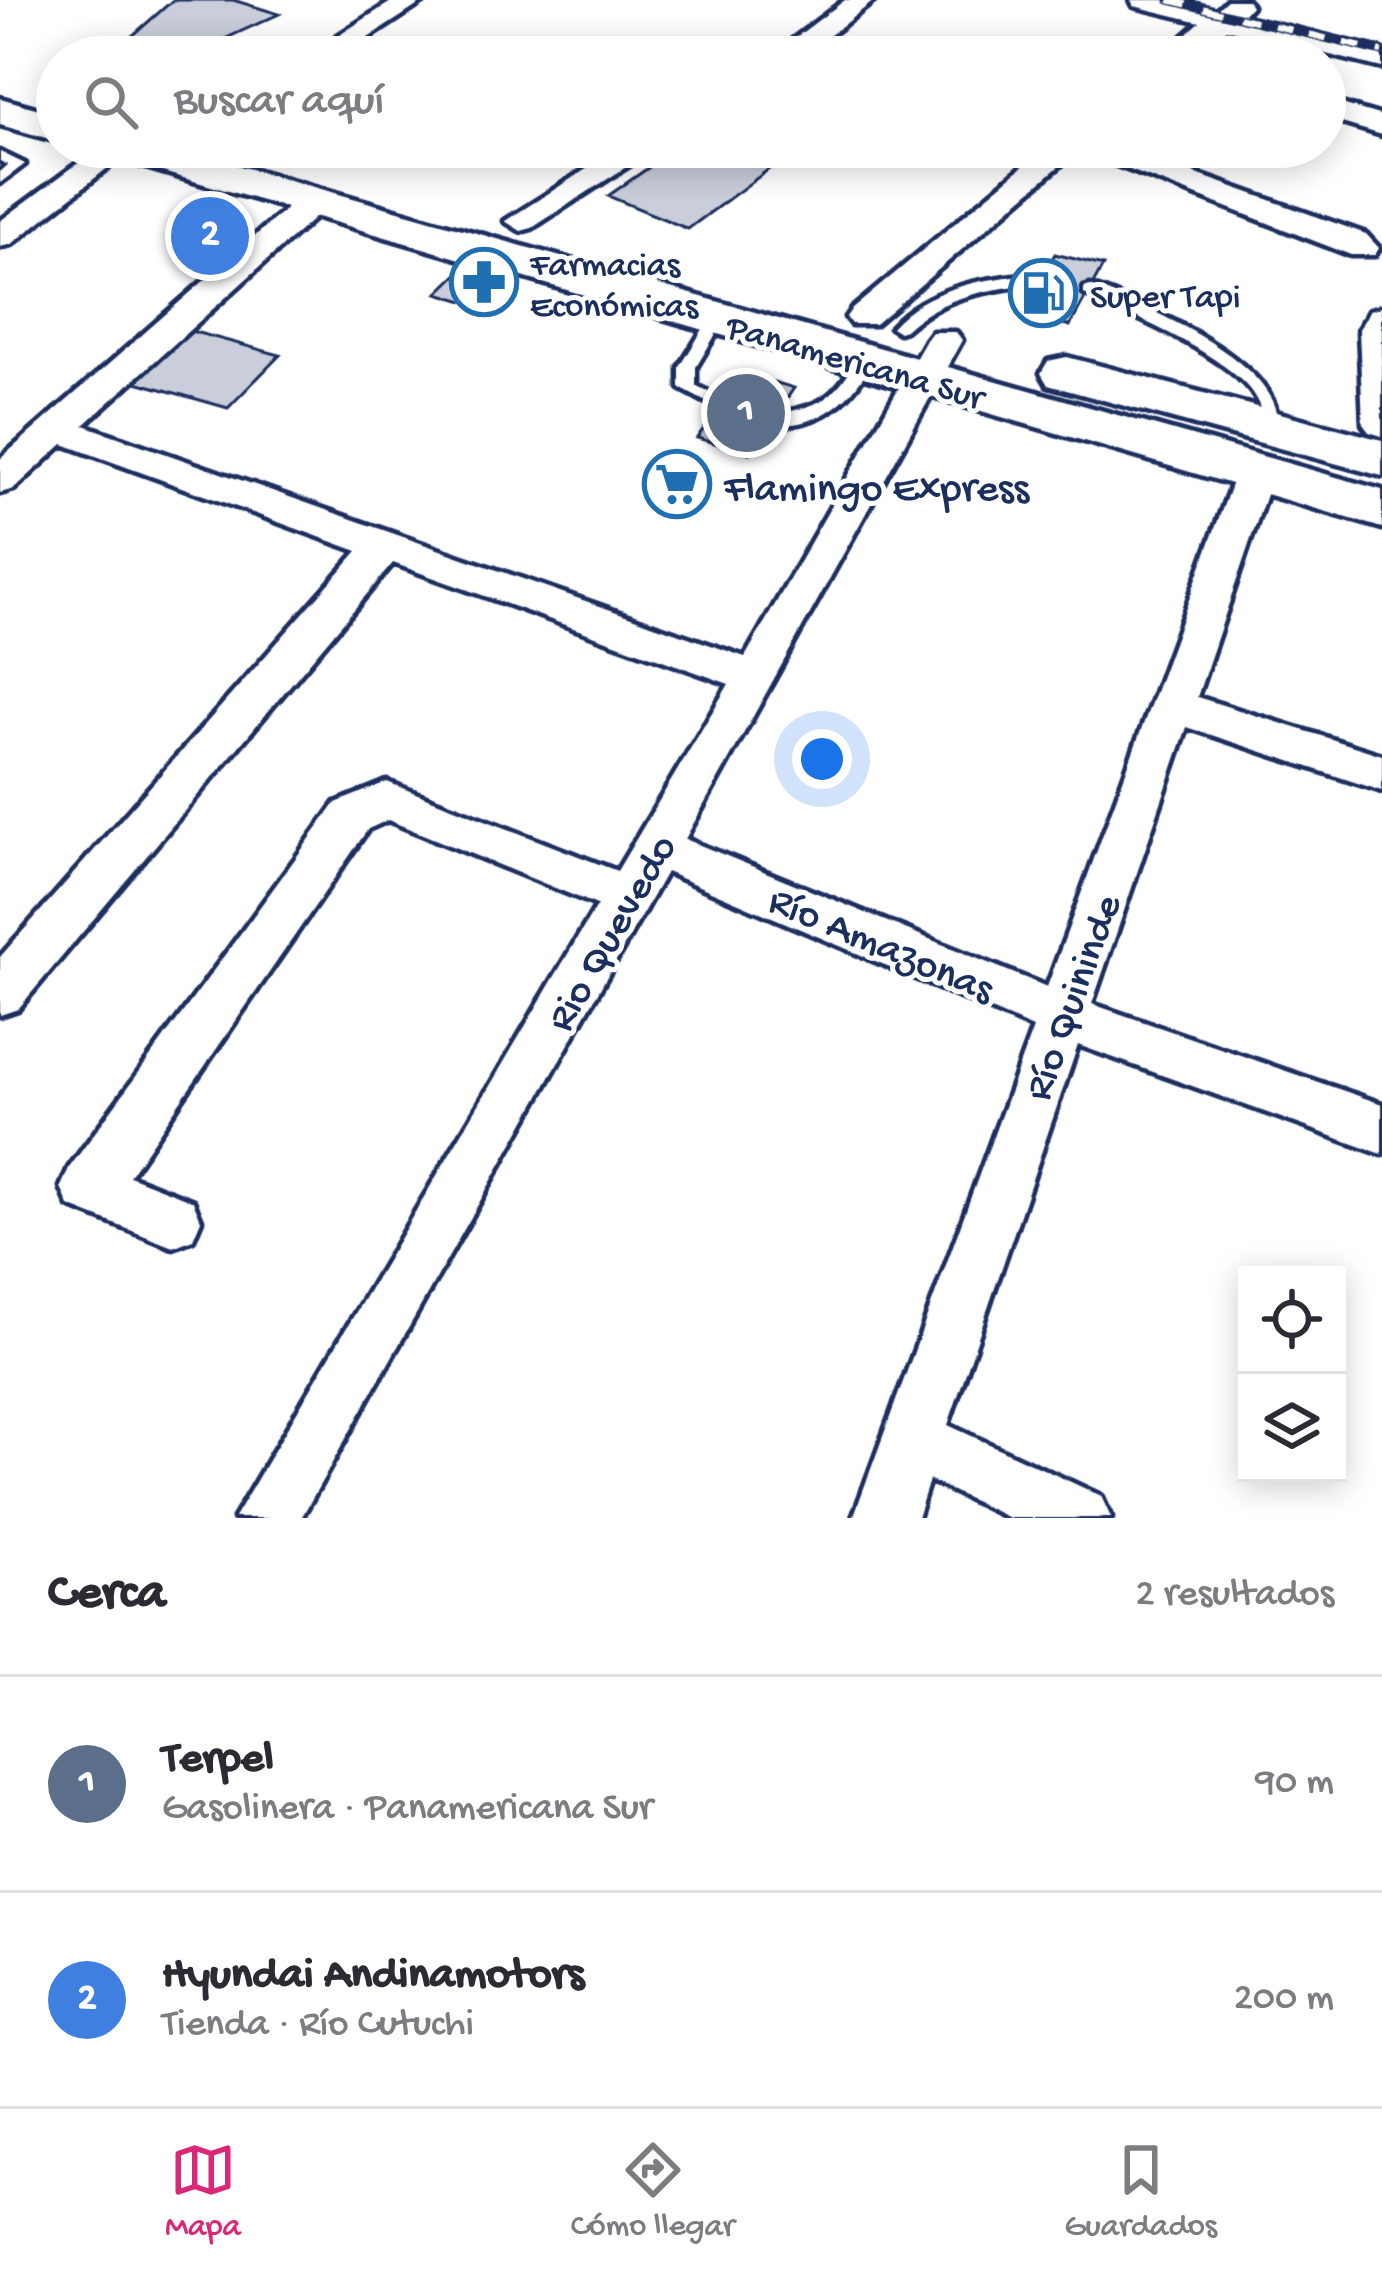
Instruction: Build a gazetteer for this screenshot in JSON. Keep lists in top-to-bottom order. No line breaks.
{"streets":{"highway":["Panamericana Sur"],"street":["Rio Quevedo","Río Amazonas","Río Quininde"]},"crossings":[["Panamericana Sur","Rio Quevedo"],["Panamericana Sur","Río Quininde"],["Rio Quevedo","Río Amazonas"],["Río Amazonas","Río Quininde"]],"places":{"pharmacy":["Farmacias Económicas"],"fuel station":["Super Tapi"],"supermarket":["Flamingo Express"]},"page":{"search":"Buscar aquí","pins":["2","1"],"heading":["Cerca","2 resultados"],"list":[{"mark":"1","name":"Terpel","note":"Gasolinera · Panamericana Sur","value":"90 m"},{"mark":"2","name":"Hyundai Andinamotors","note":"Tienda · Río Cutuchi","value":"200 m"}],"nav":["Mapa","Cómo llegar","Guardados"]}}
